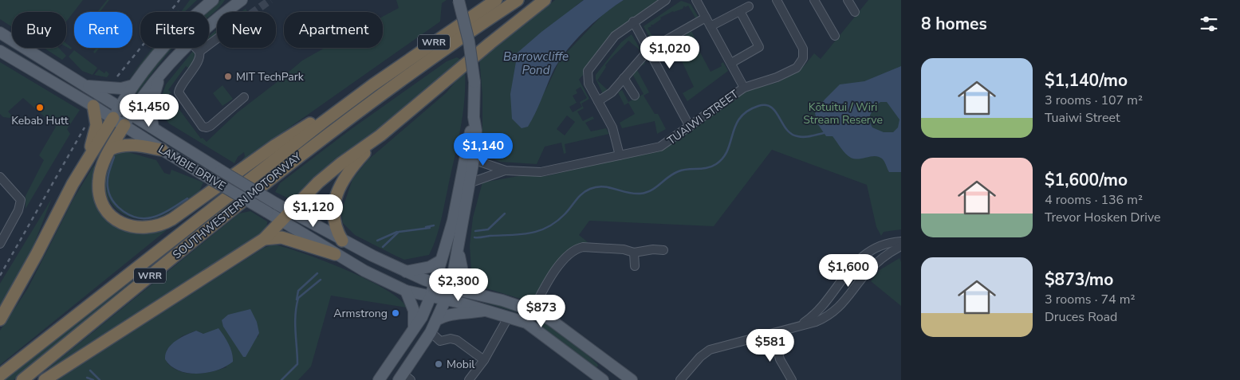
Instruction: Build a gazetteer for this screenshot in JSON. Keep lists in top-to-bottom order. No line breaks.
{"streets":{"highway":["WRR","SOUTHWESTERN MOTORWAY"],"main road":["LAMBIE DRIVE"],"street":["TUAIWI STREET"]},"water":["Barrowcliffe Pond"],"parks":["Kōtuitui / Wiri Stream Reserve"],"places":["MIT TechPark","Kebab Hutt","Armstrong","Mobil"],"page":{"heading":"8 homes","chip":["Buy","Rent","Filters","New","Apartment"],"price":["$1,020","$1,450","$1,140","$1,120","$1,600","$2,300","$873","$581"],"list":[{"name":"$1,140/mo","note":"3 rooms · 107 m² · Tuaiwi Street"},{"name":"$1,600/mo","note":"4 rooms · 136 m² · Trevor Hosken Drive"},{"name":"$873/mo","note":"3 rooms · 74 m² · Druces Road"}]}}
